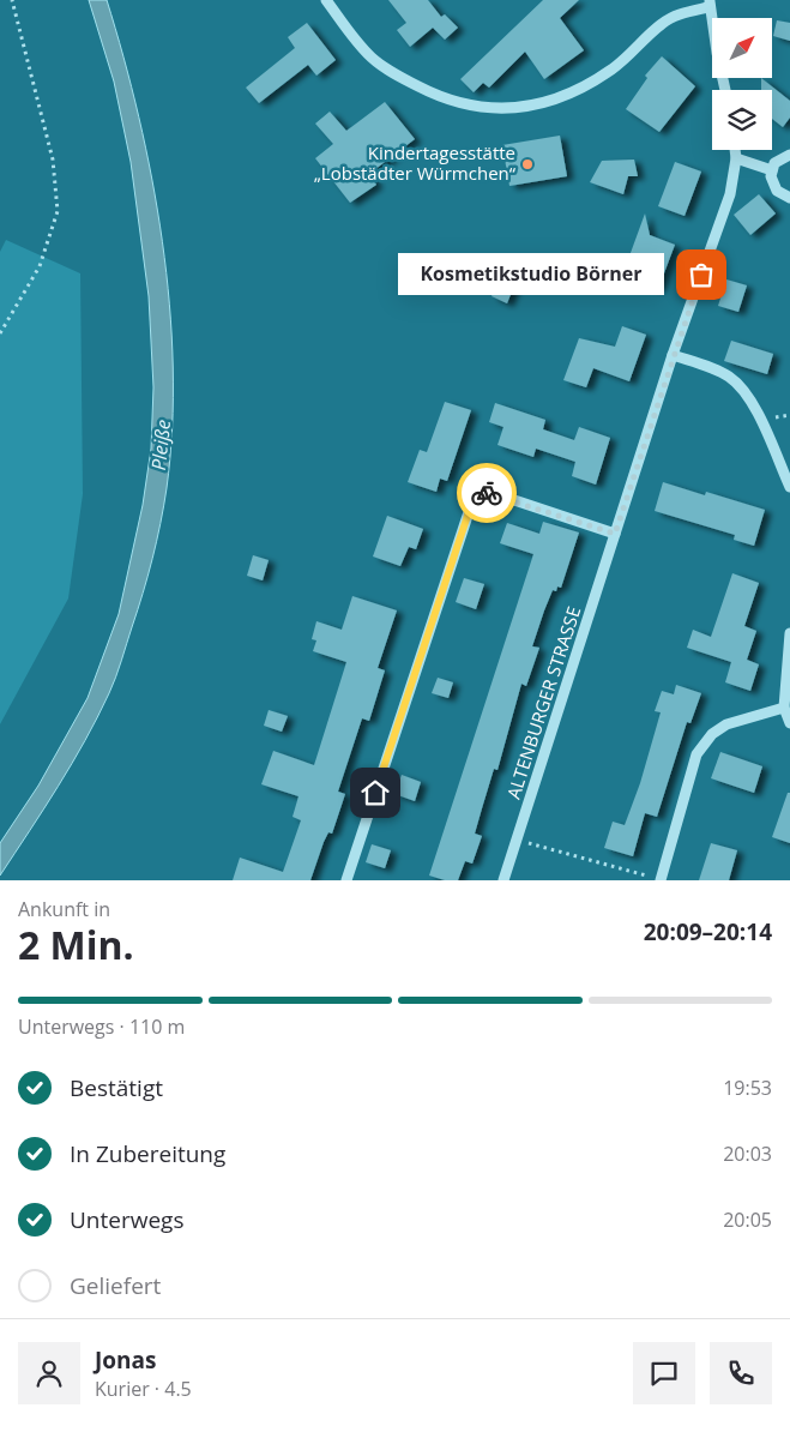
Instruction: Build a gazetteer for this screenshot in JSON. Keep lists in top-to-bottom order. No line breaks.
{"streets":{"street":["ALTENBURGER STRASSE"]},"water":["Pleiße"],"places":["Kindertagesstätte „Lobstädter Würmchen“","Kosmetikstudio Börner"],"north":"top right","page":{"bubble":"Kosmetikstudio Börner","heading":["2 Min.","Ankunft in","20:09–20:14"],"panel":["Jonas","Kurier · 4.5"],"bar":"Unterwegs · 110 m","list":[["Bestätigt","19:53"],["In Zubereitung","20:03"],["Unterwegs","20:05"],"Geliefert"]}}
